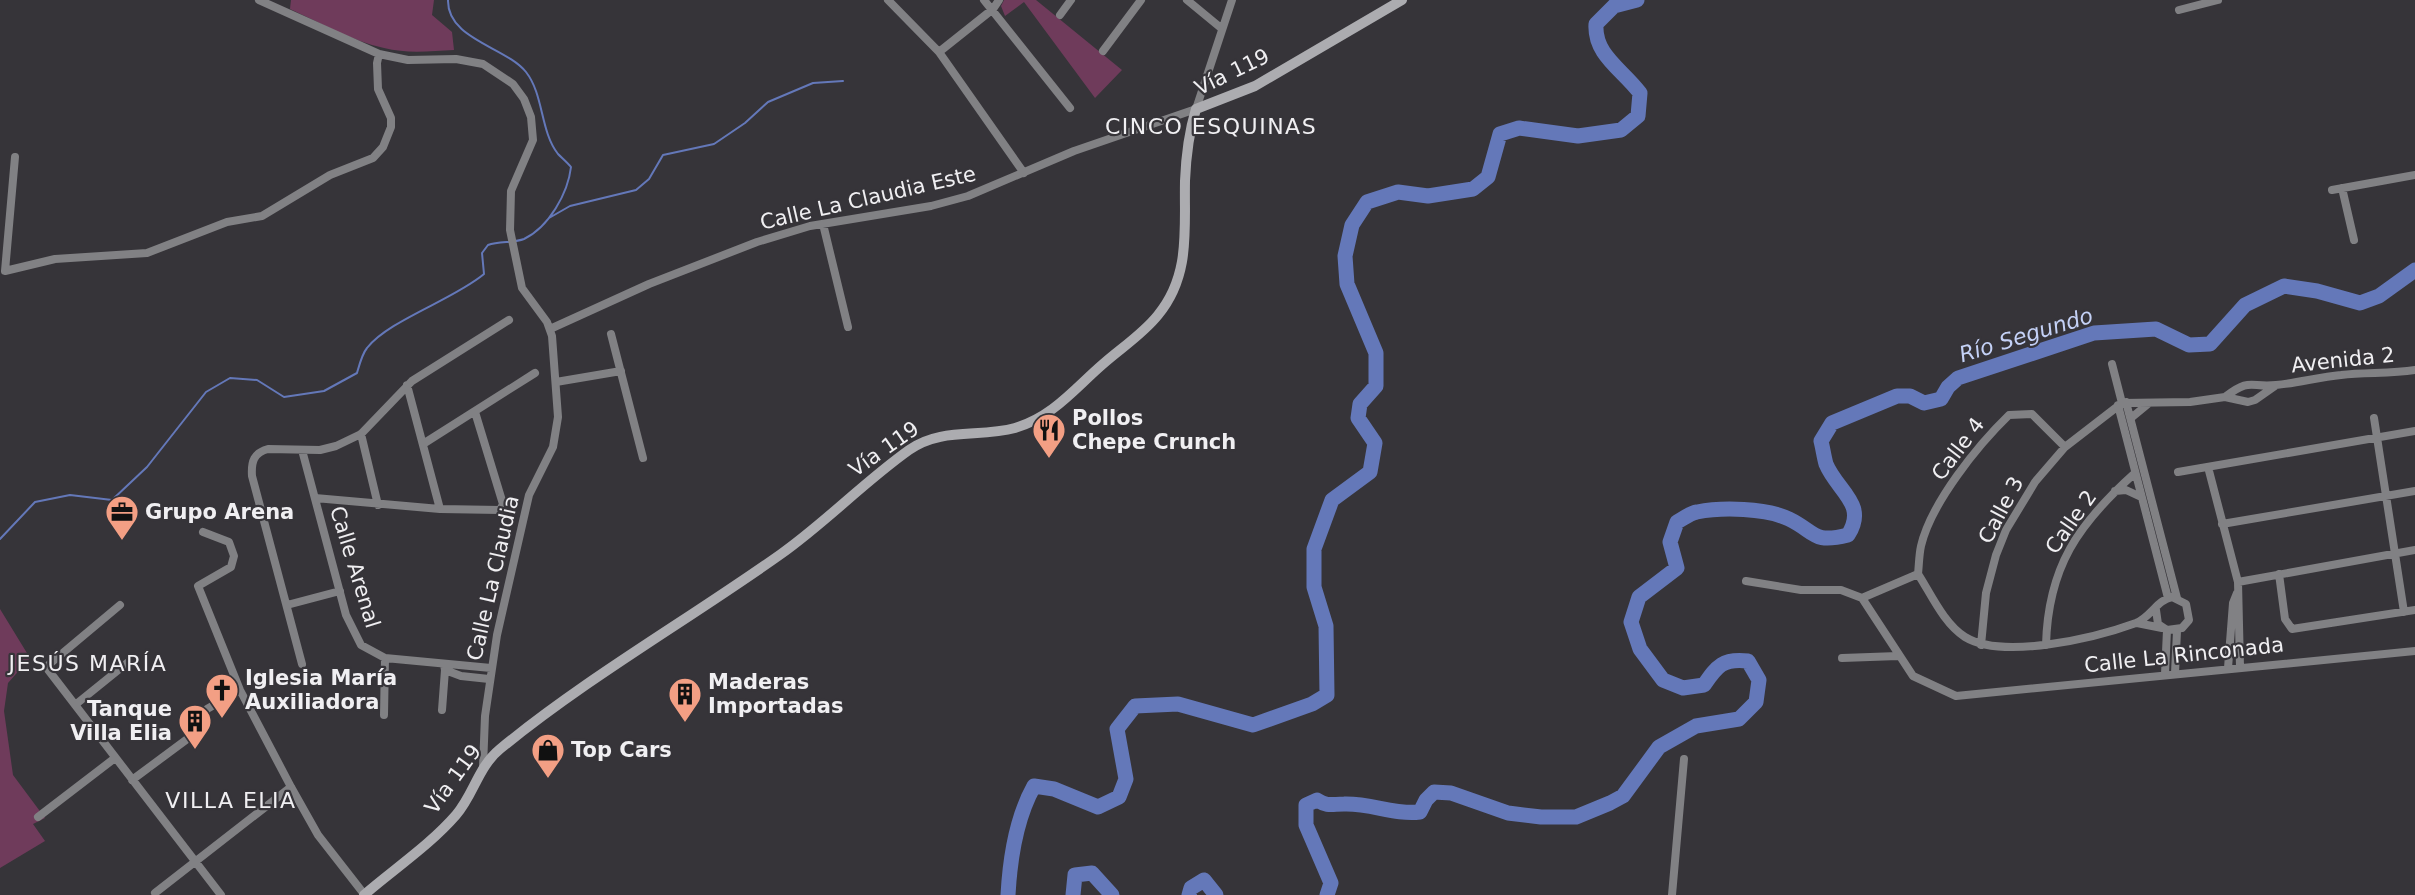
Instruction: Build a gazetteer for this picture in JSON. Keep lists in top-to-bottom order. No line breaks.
{"streets":{"main road":["Vía 119"],"street":["Calle La Claudia Este","Avenida 2","Calle 4","Calle 3","Calle 2","Calle Arenal","Calle La Claudia","Calle La Rinconada"]},"crossings":[["Vía 119","Calle La Claudia Este"],["Vía 119","Calle La Claudia"],["Calle La Claudia Este","Calle La Claudia"],["Avenida 2","Calle 3"],["Calle 4","Calle 3"],["Calle Arenal","Calle La Claudia"]],"districts":["CINCO ESQUINAS","JESÚS MARÍA","VILLA ELIA"],"water":["Río Segundo"],"places":{"restaurant":["Pollos Chepe Crunch"],"office":["Grupo Arena"],"church":["Iglesia María Auxiliadora"],"building":["Maderas Importadas","Tanque Villa Elia"],"shop":["Top Cars"]}}
